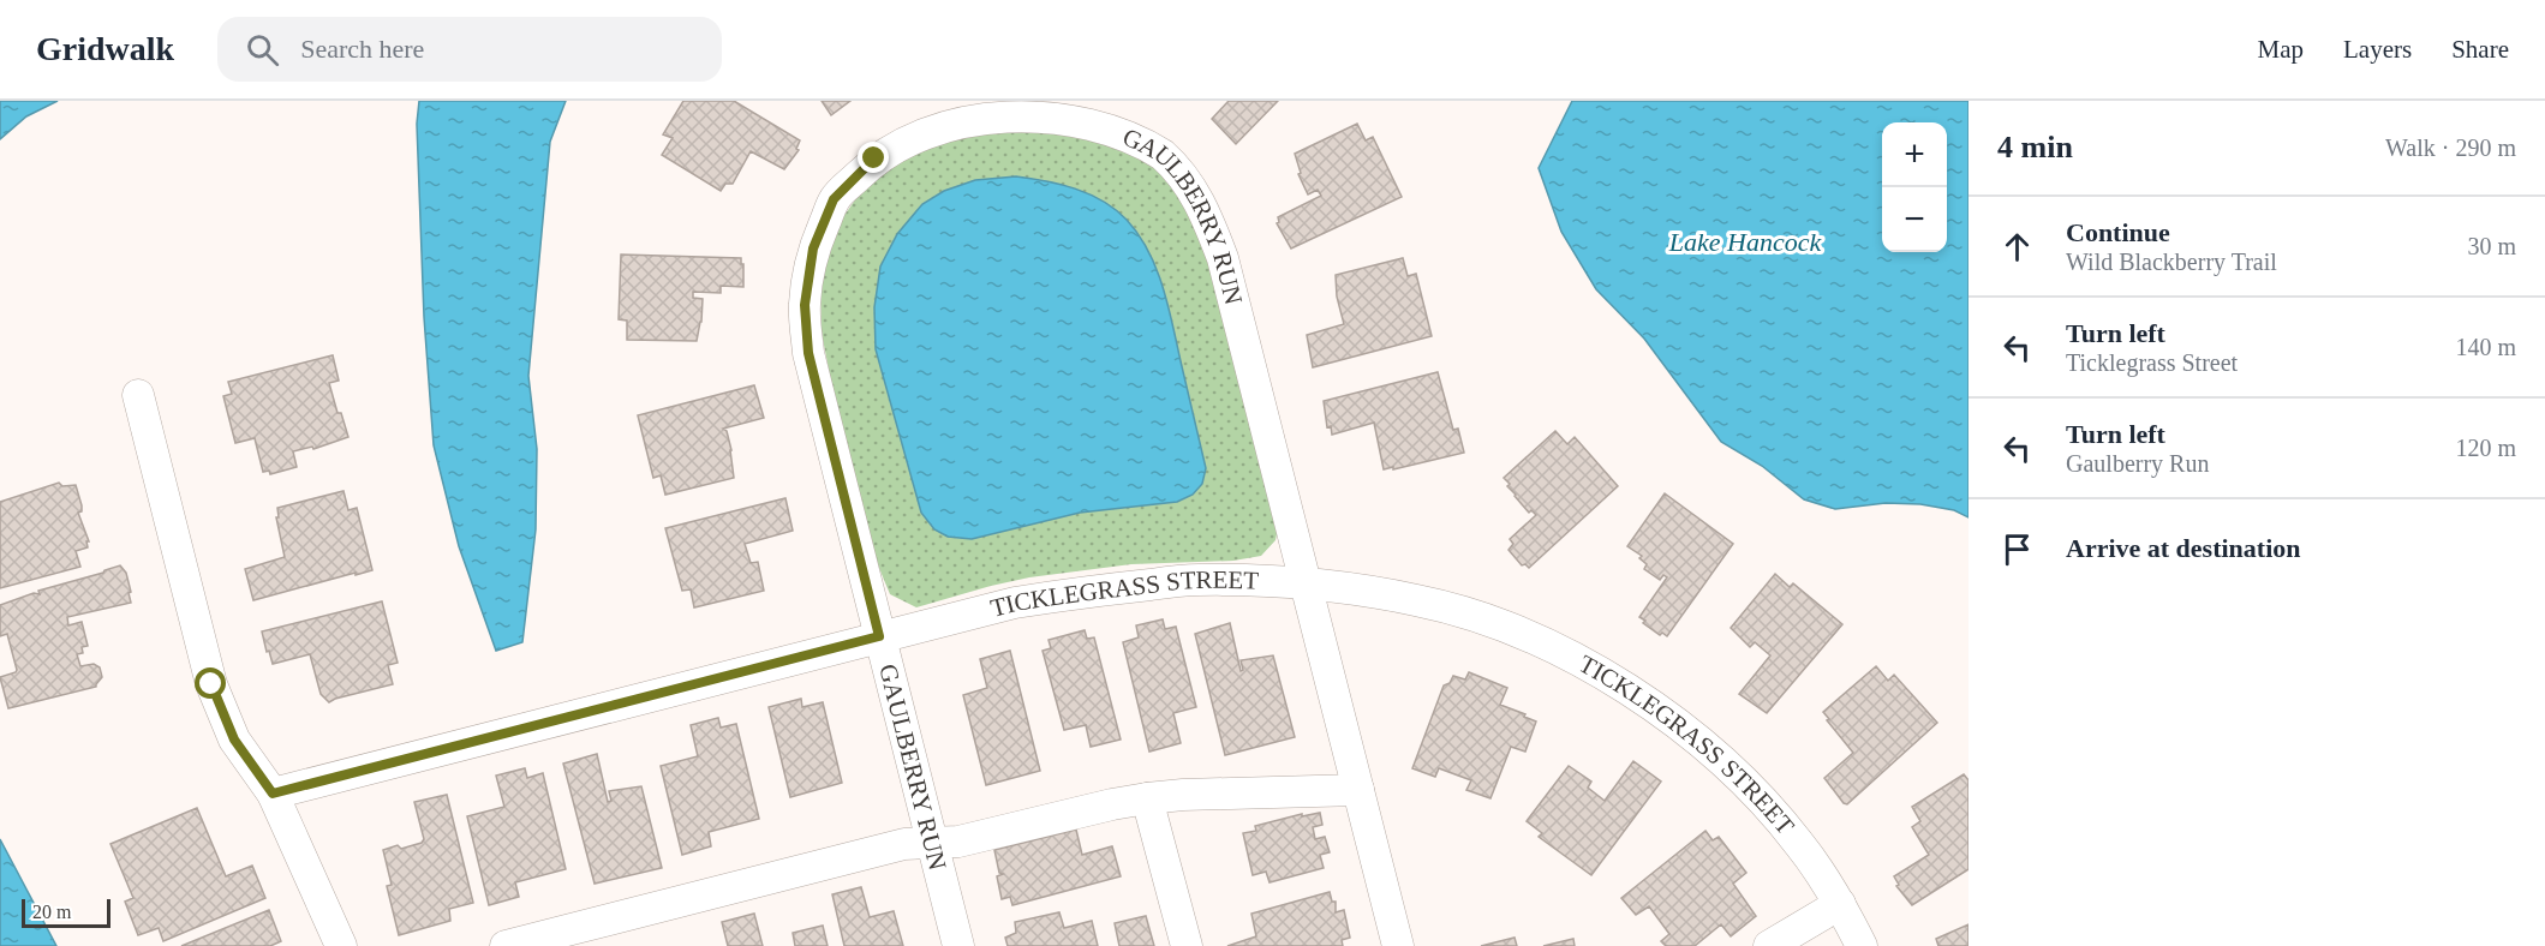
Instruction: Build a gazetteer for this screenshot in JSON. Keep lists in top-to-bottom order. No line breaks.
{"streets":{"street":["GAULBERRY RUN","TICKLEGRASS STREET"]},"crossings":[["GAULBERRY RUN","TICKLEGRASS STREET"]],"water":["Lake Hancock"],"scale_bar":"20 m","page":{"header":"Gridwalk","search":"Search here","nav":["Map","Layers","Share"],"heading":["4 min","Walk · 290 m"],"map_buttons":["+","−"],"list":[["Continue","Wild Blackberry Trail","30 m"],["Turn left","Ticklegrass Street","140 m"],["Turn left","Gaulberry Run","120 m"],"Arrive at destination"],"scale":"20 m"}}
